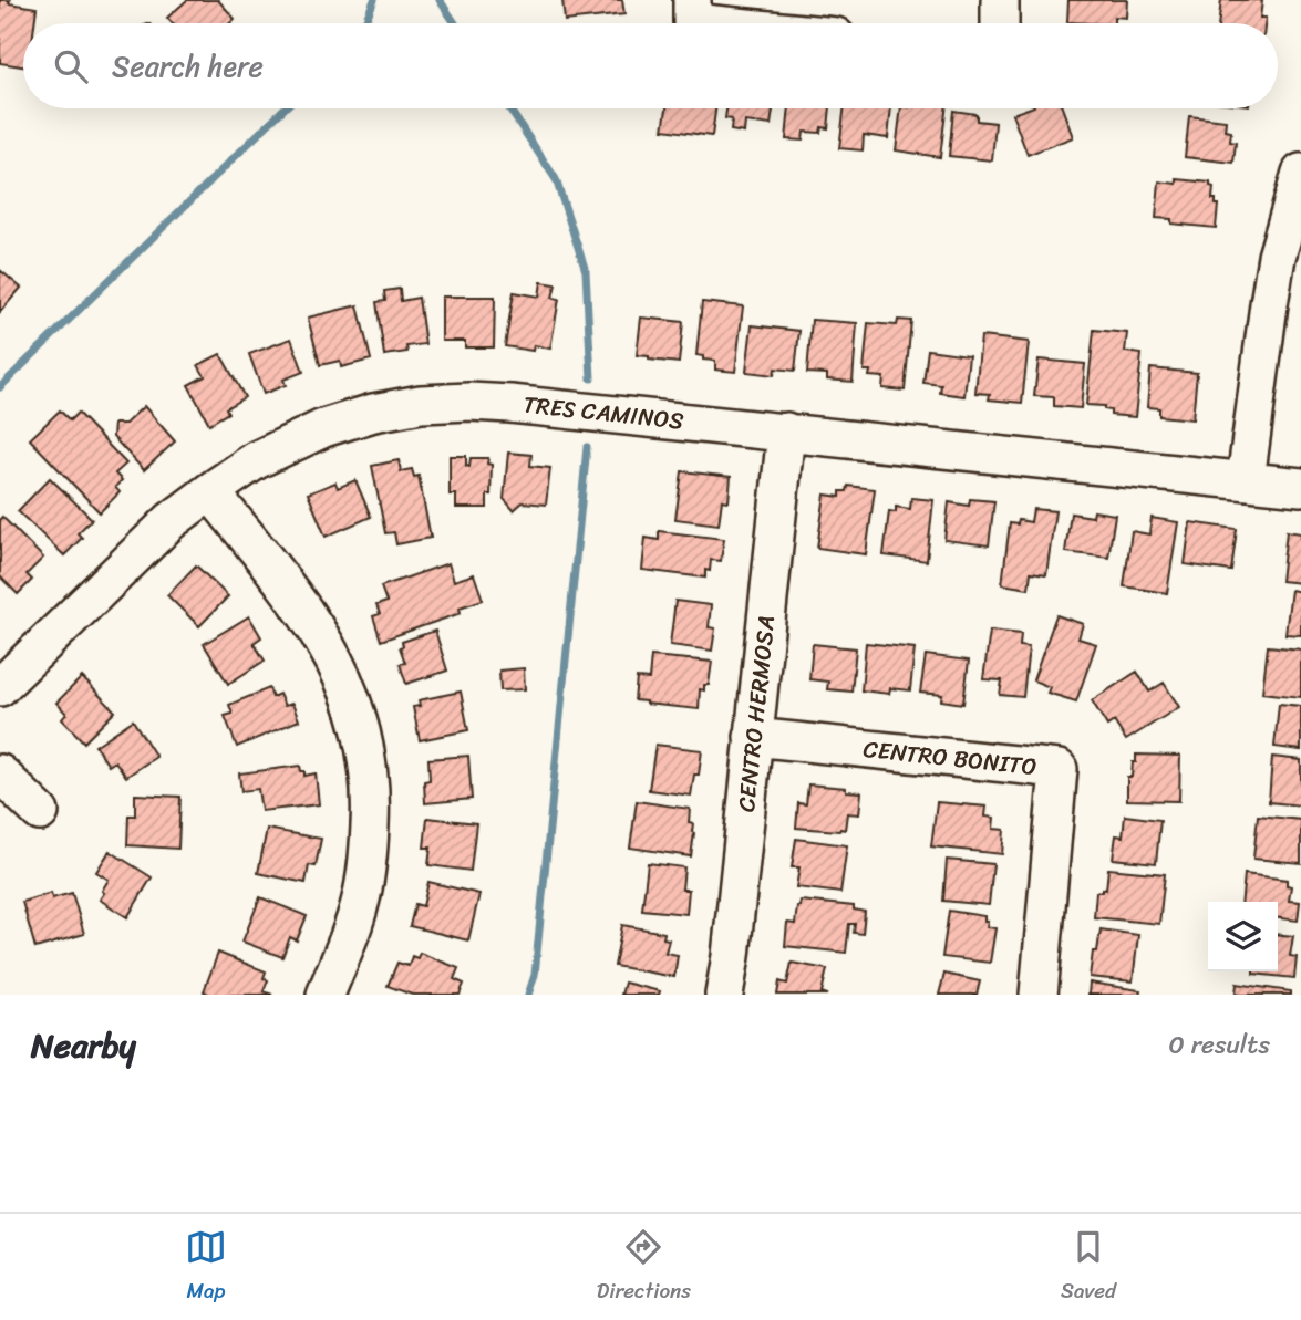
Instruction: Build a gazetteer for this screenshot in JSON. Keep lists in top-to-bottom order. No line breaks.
{"streets":{"street":["TRES CAMINOS","CENTRO HERMOSA","CENTRO BONITO"]},"crossings":[["TRES CAMINOS","CENTRO HERMOSA"],["CENTRO HERMOSA","CENTRO BONITO"]],"page":{"search":"Search here","heading":["Nearby","0 results"],"nav":["Map","Directions","Saved"]}}
